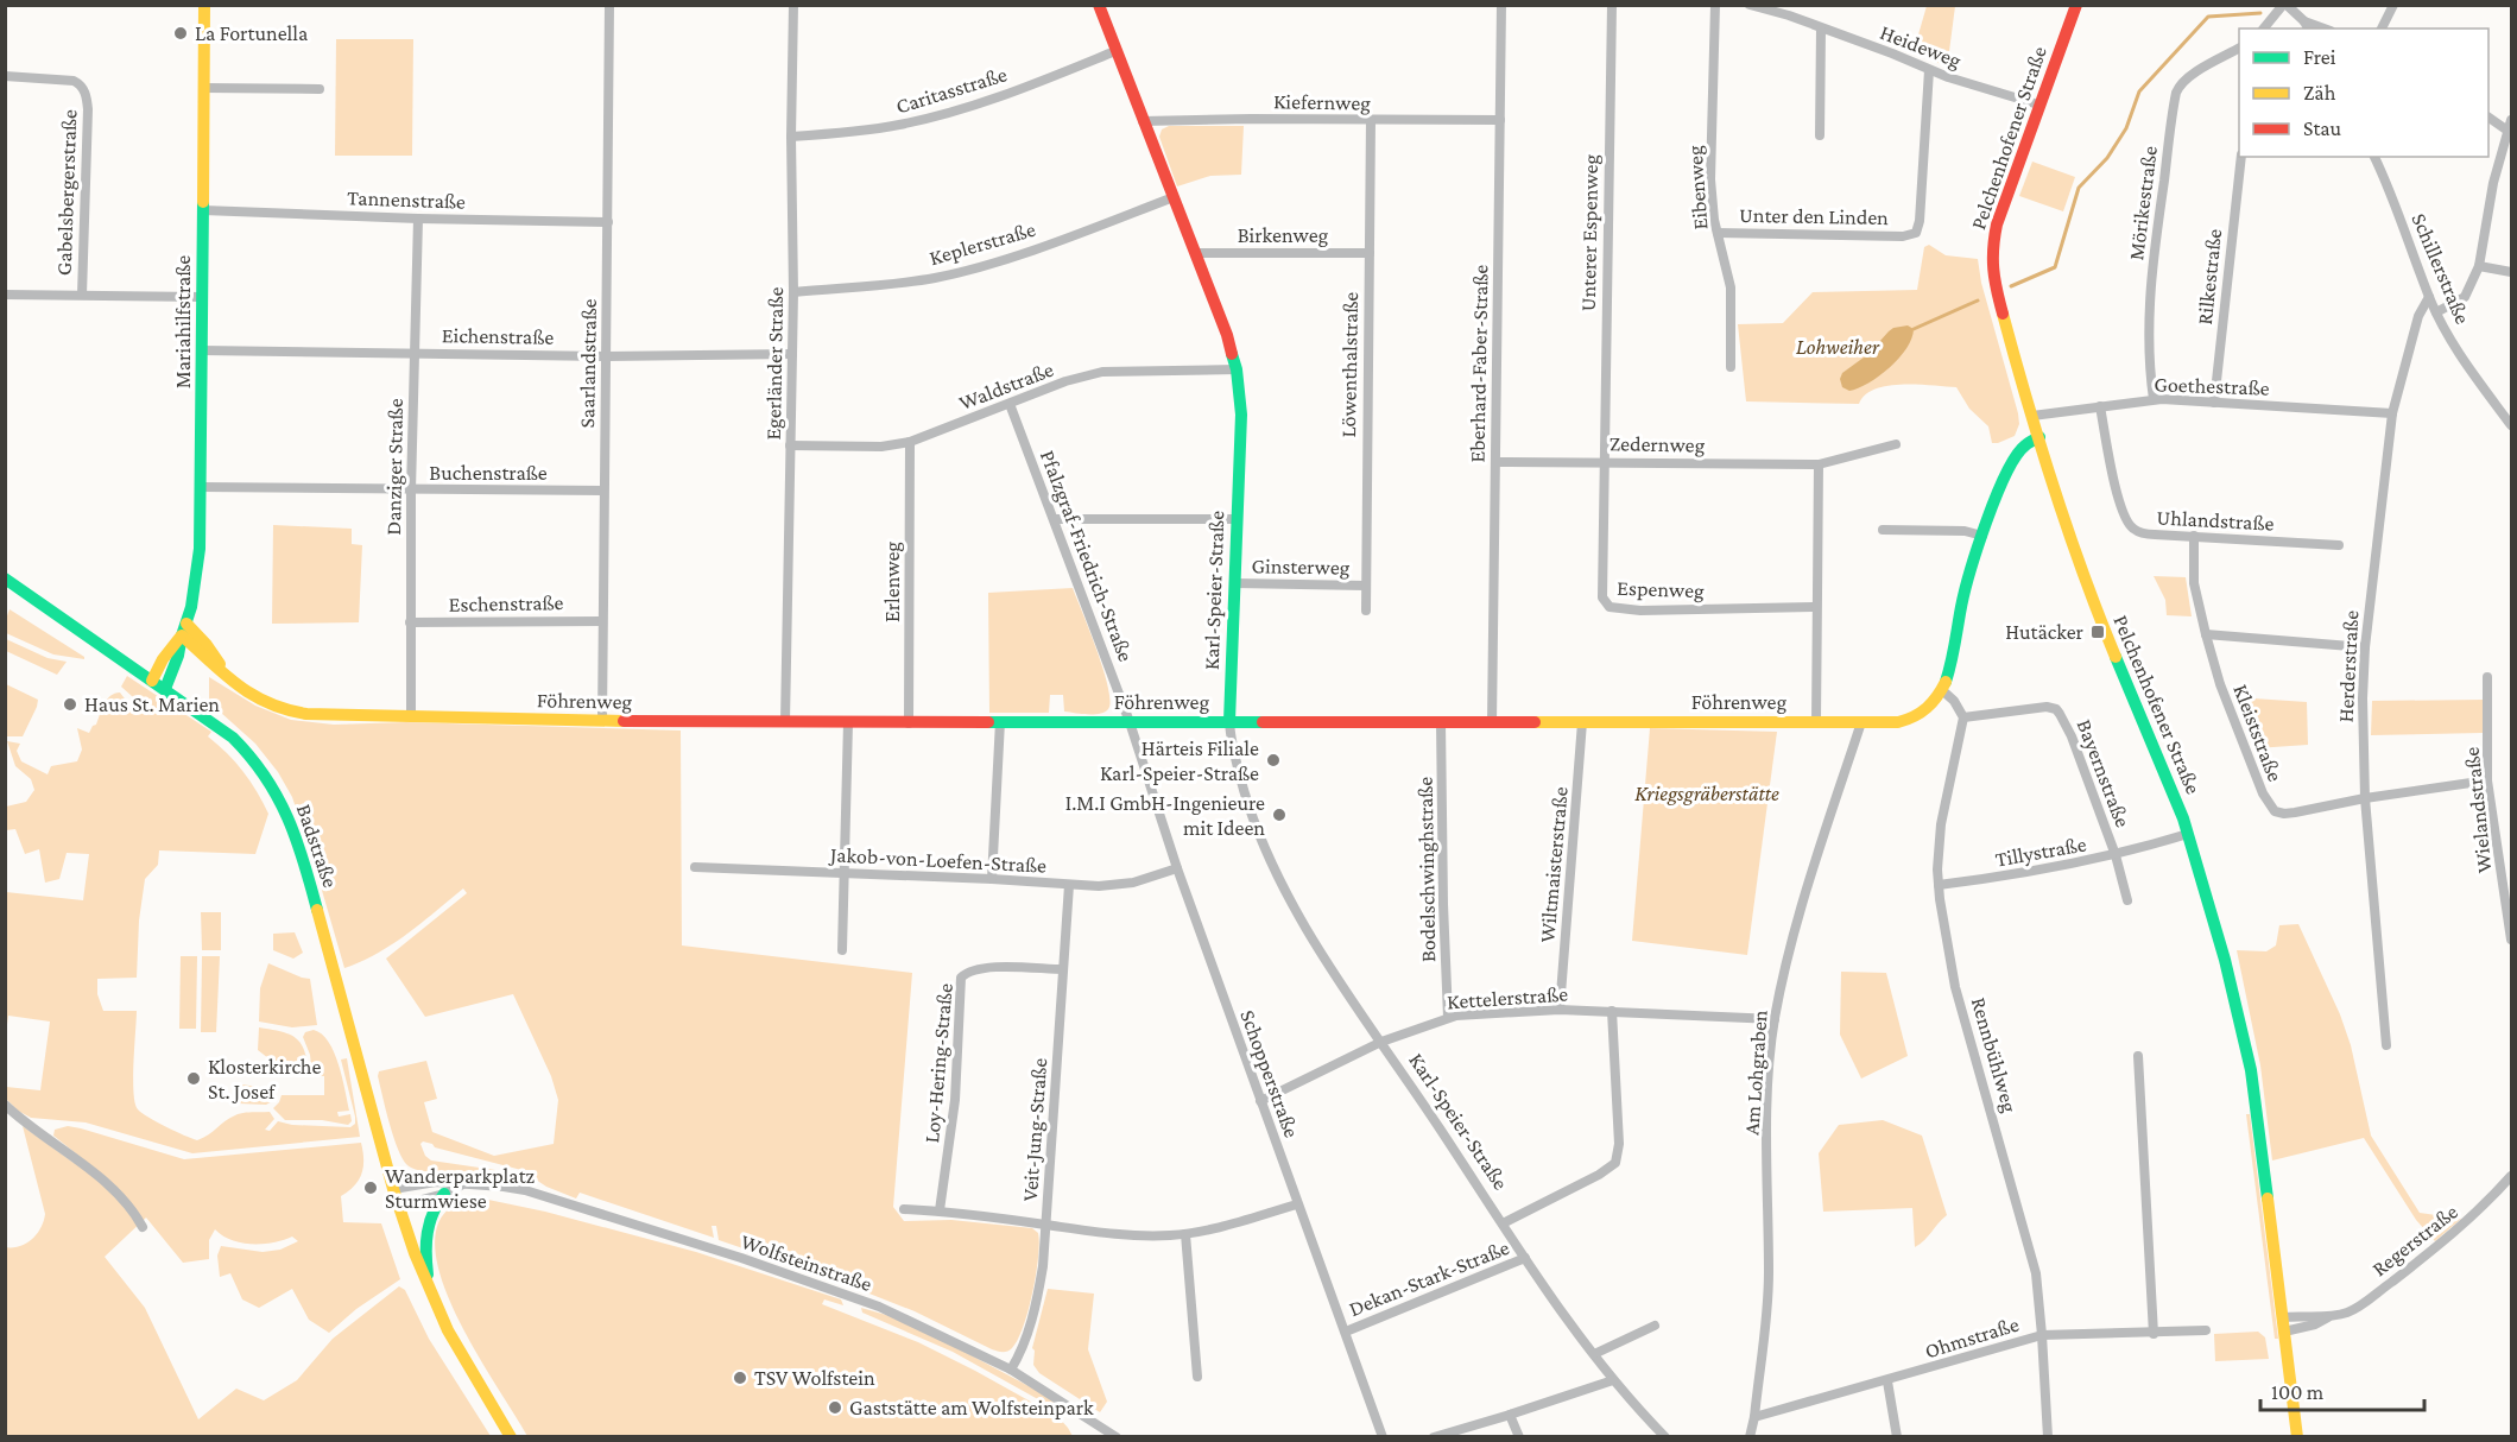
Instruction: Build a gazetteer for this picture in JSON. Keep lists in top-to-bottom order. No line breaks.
{"streets":{"street":["Heideweg","Caritasstraße","Kiefernweg","Pelchenhofener Straße","Eibenweg","Gabelsbergerstraße","Tannenstraße","Mörikestraße","Unter den Linden","Unterer Espenweg","Birkenweg","Keplerstraße","Schillerstraße","Rilkestraße","Mariahilfstraße","Eichenstraße","Saarlandstraße","Egerländer Straße","Eberhard-Faber-Straße","Löwenthalstraße","Waldstraße","Goethestraße","Zedernweg","Danziger Straße","Buchenstraße","Uhlandstraße","Pfalzgraf-Friedrich-Straße","Ginsterweg","Erlenweg","Espenweg","Karl-Speier-Straße","Eschenstraße","Herderstraße","Föhrenweg","Kleiststraße","Bayernstraße","Wielandstraße","Badstraße","Tillystraße","Jakob-von-Loefen-Straße","Wiltmaisterstraße","Bodelschwinghstraße","Kettelerstraße","Rennbühlweg","Loy-Hering-Straße","Am Lohgraben","Schopperstraße","Veit-Jung-Straße","Regerstraße","Wolfsteinstraße","Dekan-Stark-Straße","Ohmstraße"]},"crossings":[["Heideweg","Pelchenhofener Straße"],["Heideweg","Unter den Linden"],["Caritasstraße","Egerländer Straße"],["Caritasstraße","Karl-Speier-Straße"],["Kiefernweg","Eberhard-Faber-Straße"],["Kiefernweg","Löwenthalstraße"],["Kiefernweg","Karl-Speier-Straße"],["Pelchenhofener Straße","Goethestraße"],["Pelchenhofener Straße","Tillystraße"],["Pelchenhofener Straße","Regerstraße"],["Eibenweg","Unter den Linden"],["Tannenstraße","Mariahilfstraße"],["Tannenstraße","Saarlandstraße"],["Tannenstraße","Danziger Straße"],["Mörikestraße","Goethestraße"],["Unterer Espenweg","Zedernweg"],["Unterer Espenweg","Espenweg"],["Birkenweg","Löwenthalstraße"],["Birkenweg","Karl-Speier-Straße"],["Keplerstraße","Egerländer Straße"],["Keplerstraße","Karl-Speier-Straße"],["Schillerstraße","Herderstraße"],["Rilkestraße","Goethestraße"],["Mariahilfstraße","Eichenstraße"],["Mariahilfstraße","Buchenstraße"],["Mariahilfstraße","Föhrenweg"],["Mariahilfstraße","Badstraße"],["Eichenstraße","Saarlandstraße"],["Eichenstraße","Egerländer Straße"],["Eichenstraße","Danziger Straße"],["Saarlandstraße","Buchenstraße"],["Saarlandstraße","Eschenstraße"],["Saarlandstraße","Föhrenweg"],["Egerländer Straße","Waldstraße"],["Egerländer Straße","Föhrenweg"],["Eberhard-Faber-Straße","Zedernweg"],["Eberhard-Faber-Straße","Föhrenweg"],["Löwenthalstraße","Ginsterweg"],["Waldstraße","Pfalzgraf-Friedrich-Straße"],["Waldstraße","Erlenweg"],["Waldstraße","Karl-Speier-Straße"],["Goethestraße","Uhlandstraße"],["Goethestraße","Herderstraße"],["Zedernweg","Espenweg"],["Danziger Straße","Buchenstraße"],["Danziger Straße","Eschenstraße"],["Danziger Straße","Föhrenweg"],["Uhlandstraße","Kleiststraße"],["Pfalzgraf-Friedrich-Straße","Föhrenweg"],["Pfalzgraf-Friedrich-Straße","Schopperstraße"],["Ginsterweg","Karl-Speier-Straße"],["Erlenweg","Föhrenweg"],["Karl-Speier-Straße","Föhrenweg"],["Karl-Speier-Straße","Kettelerstraße"],["Karl-Speier-Straße","Dekan-Stark-Straße"],["Herderstraße","Kleiststraße"],["Föhrenweg","Wiltmaisterstraße"],["Föhrenweg","Bodelschwinghstraße"],["Föhrenweg","Am Lohgraben"],["Föhrenweg","Schopperstraße"],["Kleiststraße","Wielandstraße"],["Bayernstraße","Tillystraße"],["Bayernstraße","Rennbühlweg"],["Badstraße","Wolfsteinstraße"],["Tillystraße","Rennbühlweg"],["Jakob-von-Loefen-Straße","Schopperstraße"],["Jakob-von-Loefen-Straße","Veit-Jung-Straße"],["Wiltmaisterstraße","Kettelerstraße"],["Bodelschwinghstraße","Kettelerstraße"],["Kettelerstraße","Am Lohgraben"],["Kettelerstraße","Schopperstraße"],["Rennbühlweg","Ohmstraße"],["Loy-Hering-Straße","Veit-Jung-Straße"],["Am Lohgraben","Ohmstraße"],["Schopperstraße","Dekan-Stark-Straße"],["Veit-Jung-Straße","Wolfsteinstraße"]],"parks":["Lohweiher","Kriegsgräberstätte"],"places":{"other":["La Fortunella","Haus St. Marien","Härteis Filiale Karl-Speier-Straße","I.M.I GmbH-Ingenieure mit Ideen","Klosterkirche St. Josef","Wanderparkplatz Sturmwiese","TSV Wolfstein","Gaststätte am Wolfsteinpark"],"transit":["Hutäcker"]},"legend":["Frei","Zäh","Stau"],"scale_bar":"100 m"}
